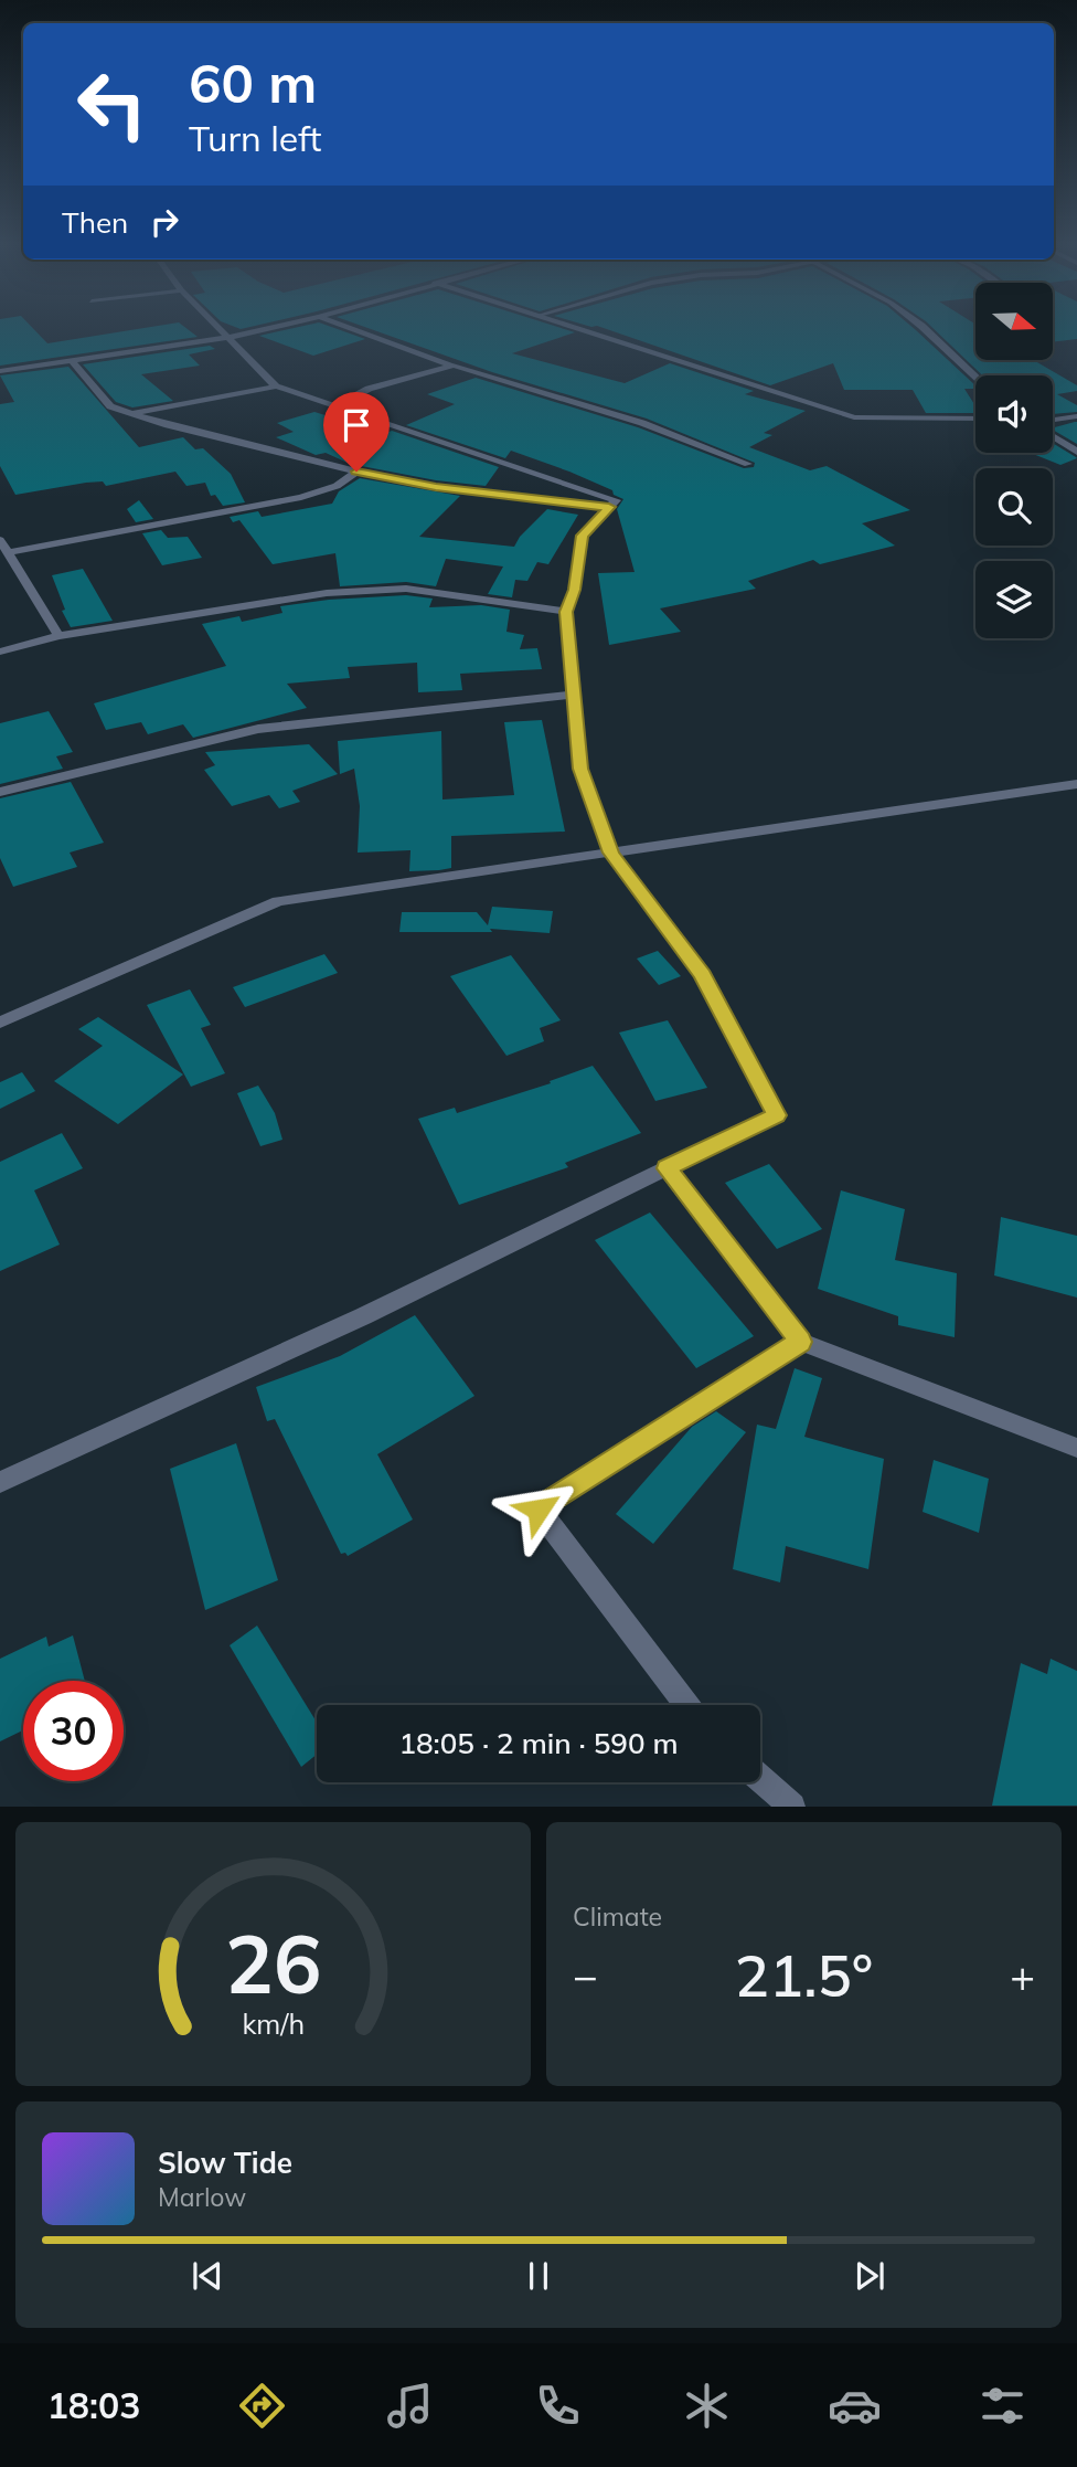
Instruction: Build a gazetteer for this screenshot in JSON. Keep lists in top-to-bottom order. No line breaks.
{"north":"right","page":{"turn":["60 m","Turn left"],"then":"Then","limit":"30","trip":"18:05 · 2 min · 590 m","tile":"Climate","heat":["−","21.5°","+"],"song":["Slow Tide","Marlow"],"tabs":"18:03","gauge":["26","km/h"]}}
